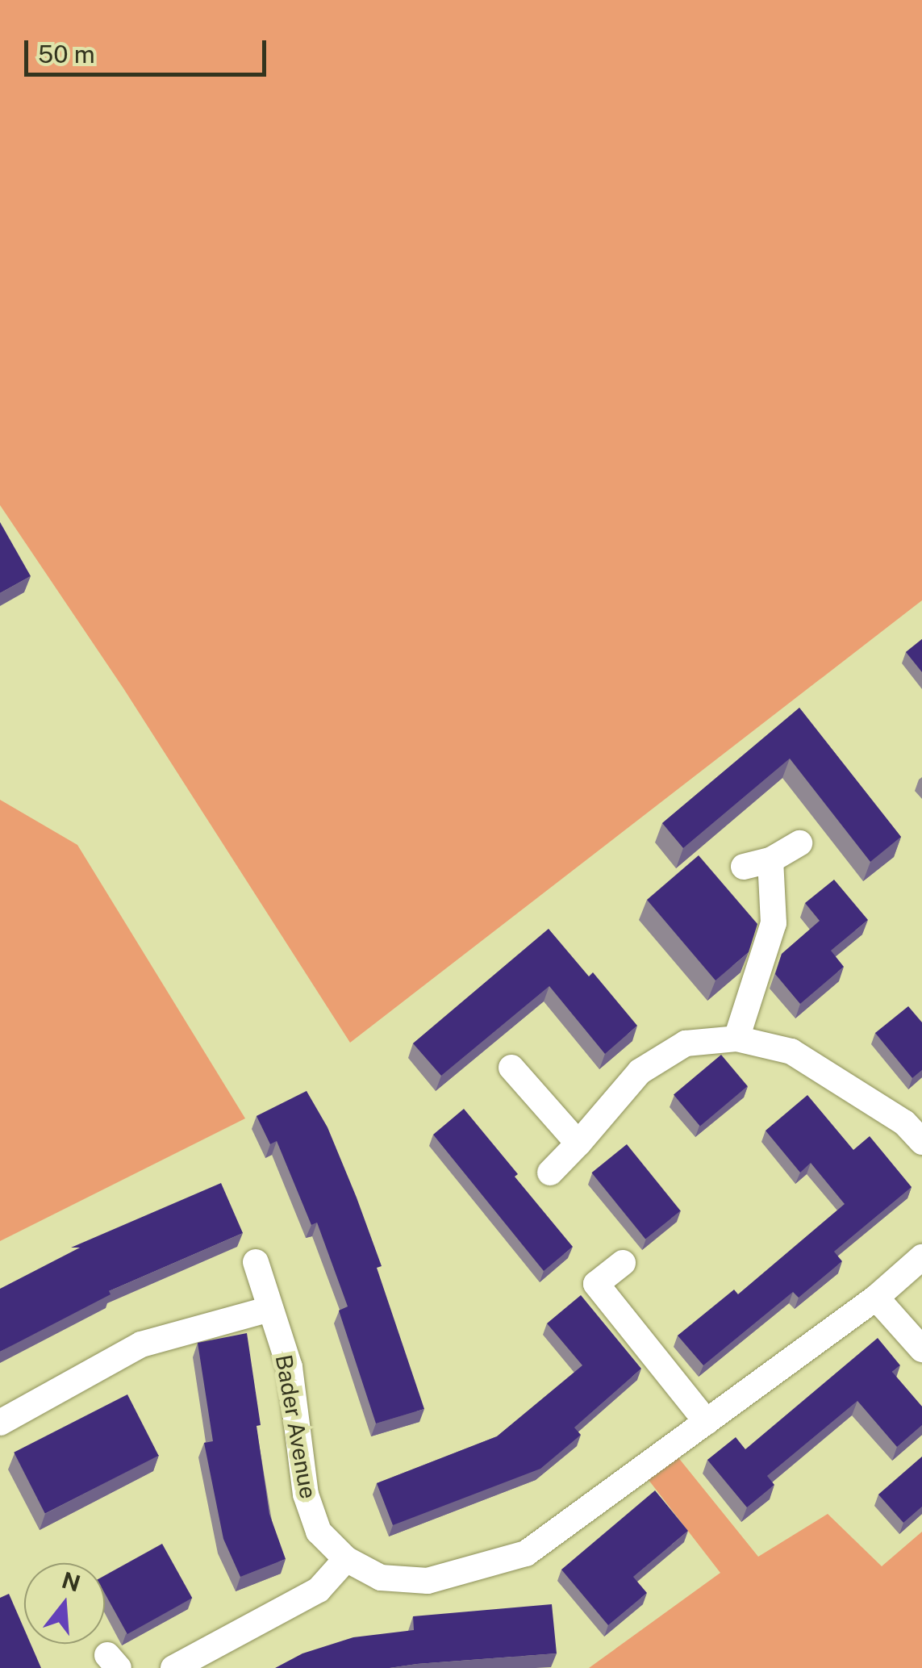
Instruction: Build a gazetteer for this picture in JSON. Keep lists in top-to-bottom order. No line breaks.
{"streets":{"street":["Bader Avenue"]},"scale_bar":"50 m","north":"top"}
